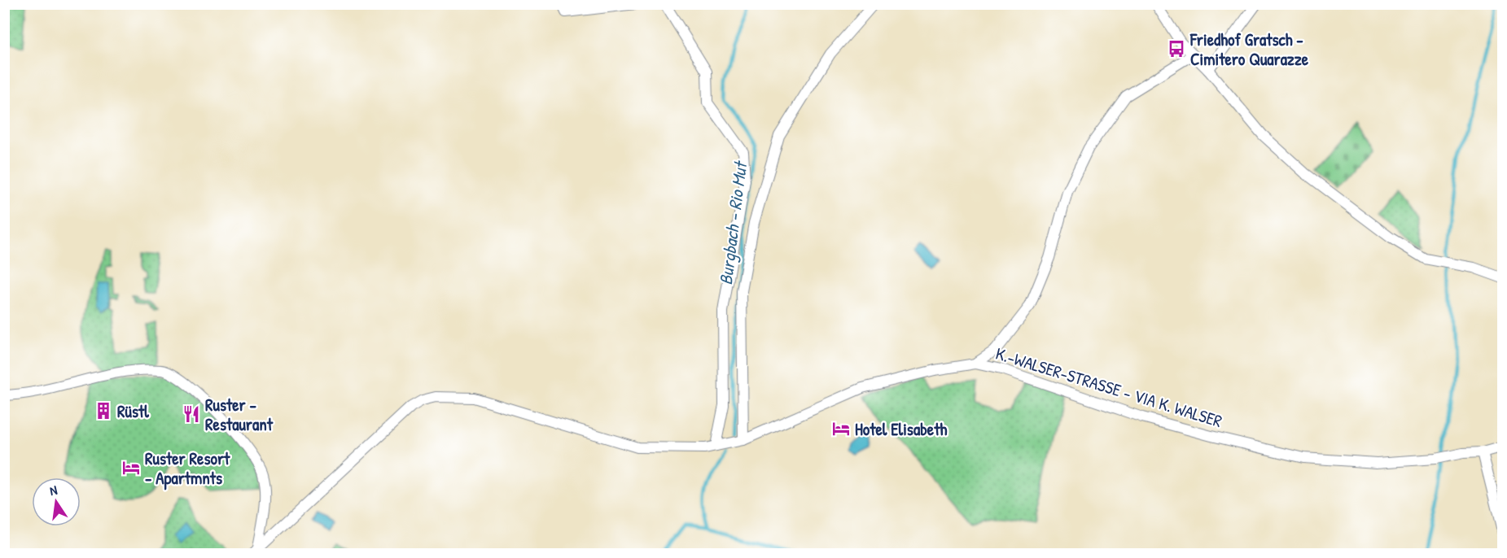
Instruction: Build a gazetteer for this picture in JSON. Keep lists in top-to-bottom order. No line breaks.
{"streets":{"street":["K.-WALSER-STRASSE - VIA K. WALSER"]},"water":["Burgbach - Rio Mut"],"places":{"bus stop":["Friedhof Gratsch - Cimitero Quarazze"],"building":["Rüstl"],"restaurant":["Ruster - Restaurant"],"hotel":["Hotel Elisabeth","Ruster Resort - Apartmnts"]},"north":"top"}
